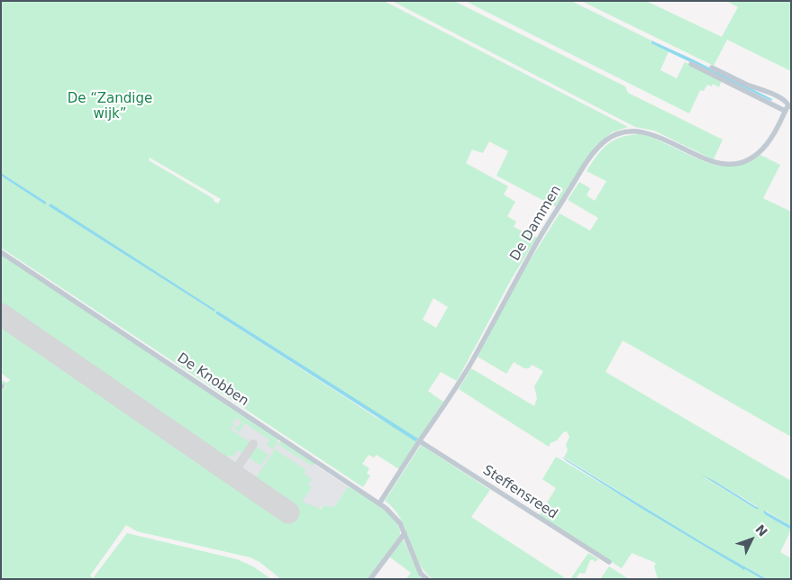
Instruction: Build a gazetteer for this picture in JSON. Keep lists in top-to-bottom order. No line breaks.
{"streets":{"street":["De Dammen","De Knobben","Steffensreed"]},"crossings":[["De Dammen","De Knobben"],["De Dammen","Steffensreed"]],"parks":["De “Zandige wijk”"],"north":"top right"}
